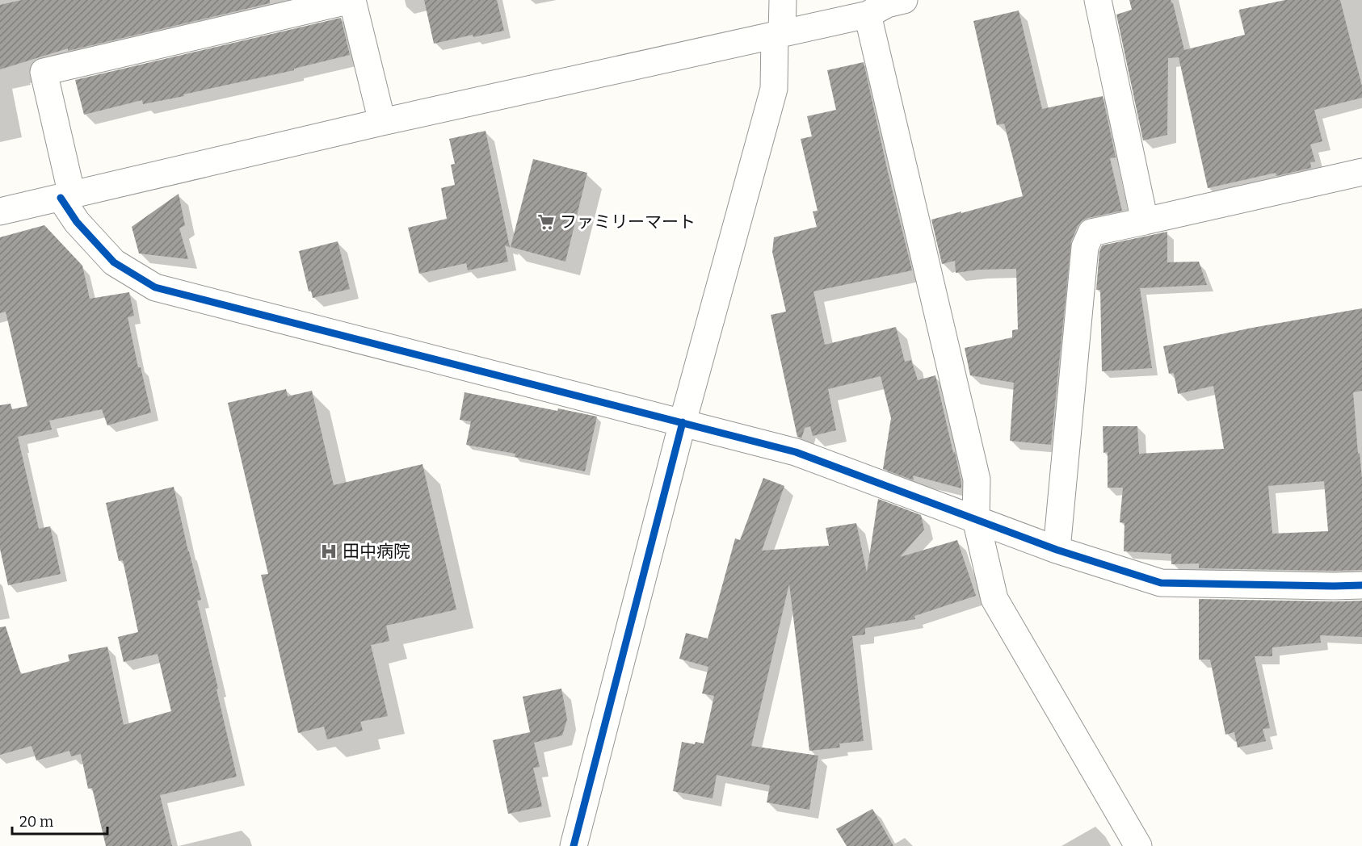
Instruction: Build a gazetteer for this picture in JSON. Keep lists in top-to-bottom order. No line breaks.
{"places":{"supermarket":["ファミリーマート"],"hospital":["田中病院"]},"scale_bar":"20 m"}
